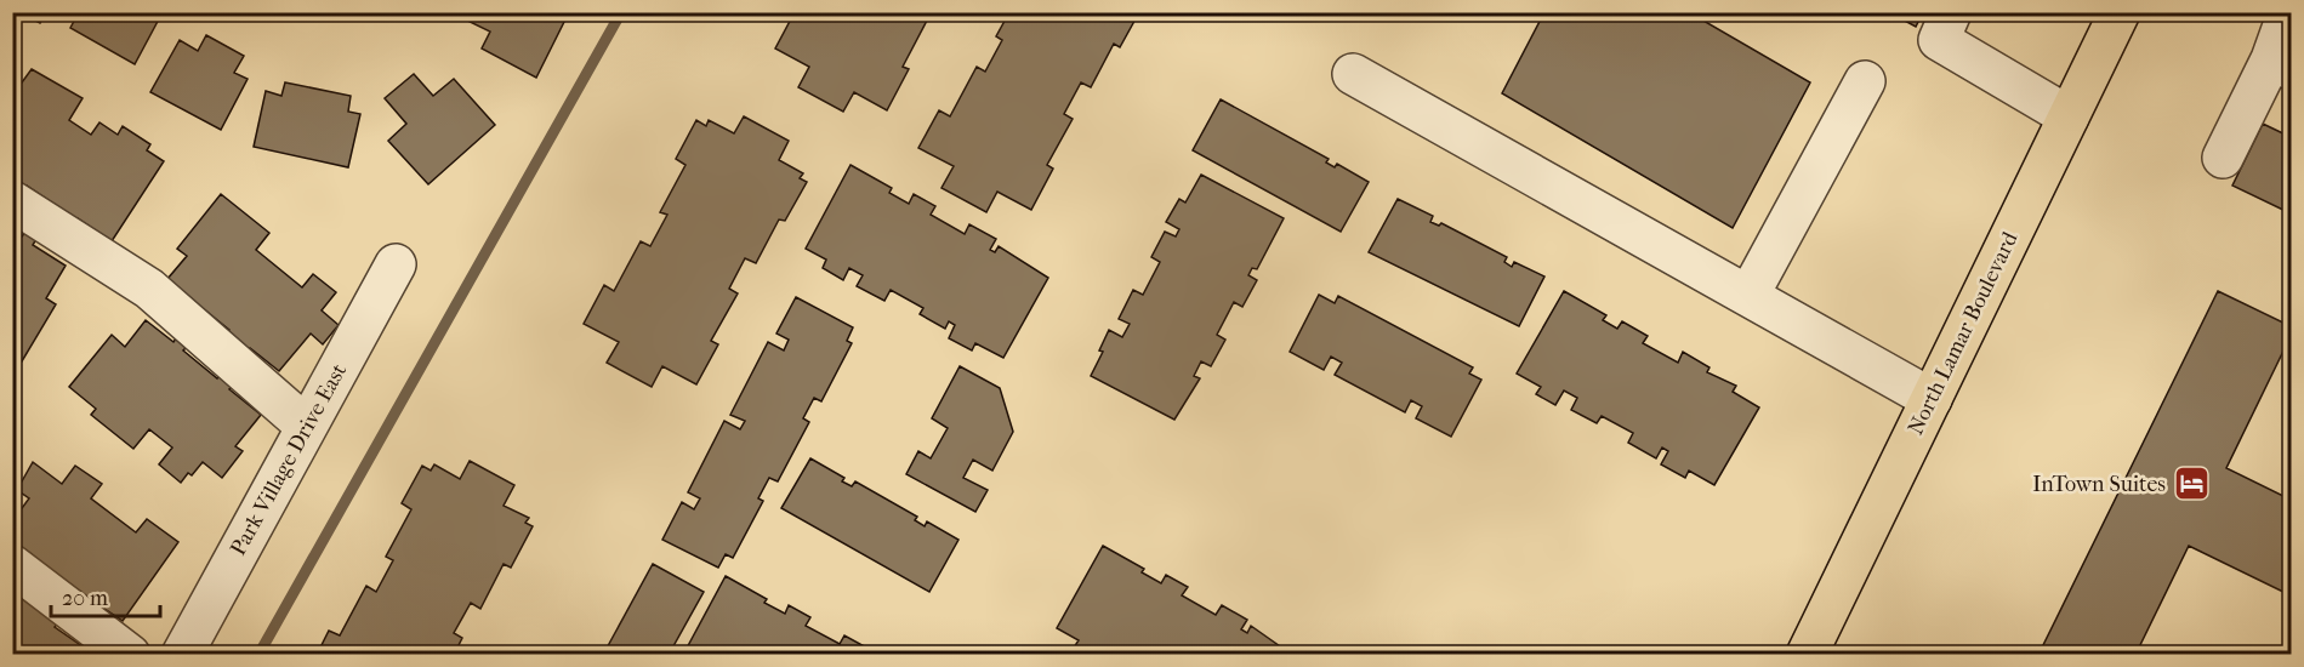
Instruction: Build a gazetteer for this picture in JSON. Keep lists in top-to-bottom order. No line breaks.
{"streets":{"main road":["North Lamar Boulevard"],"lane":["Park Village Drive East"]},"places":{"hotel":["InTown Suites"]},"scale_bar":"20 m"}
